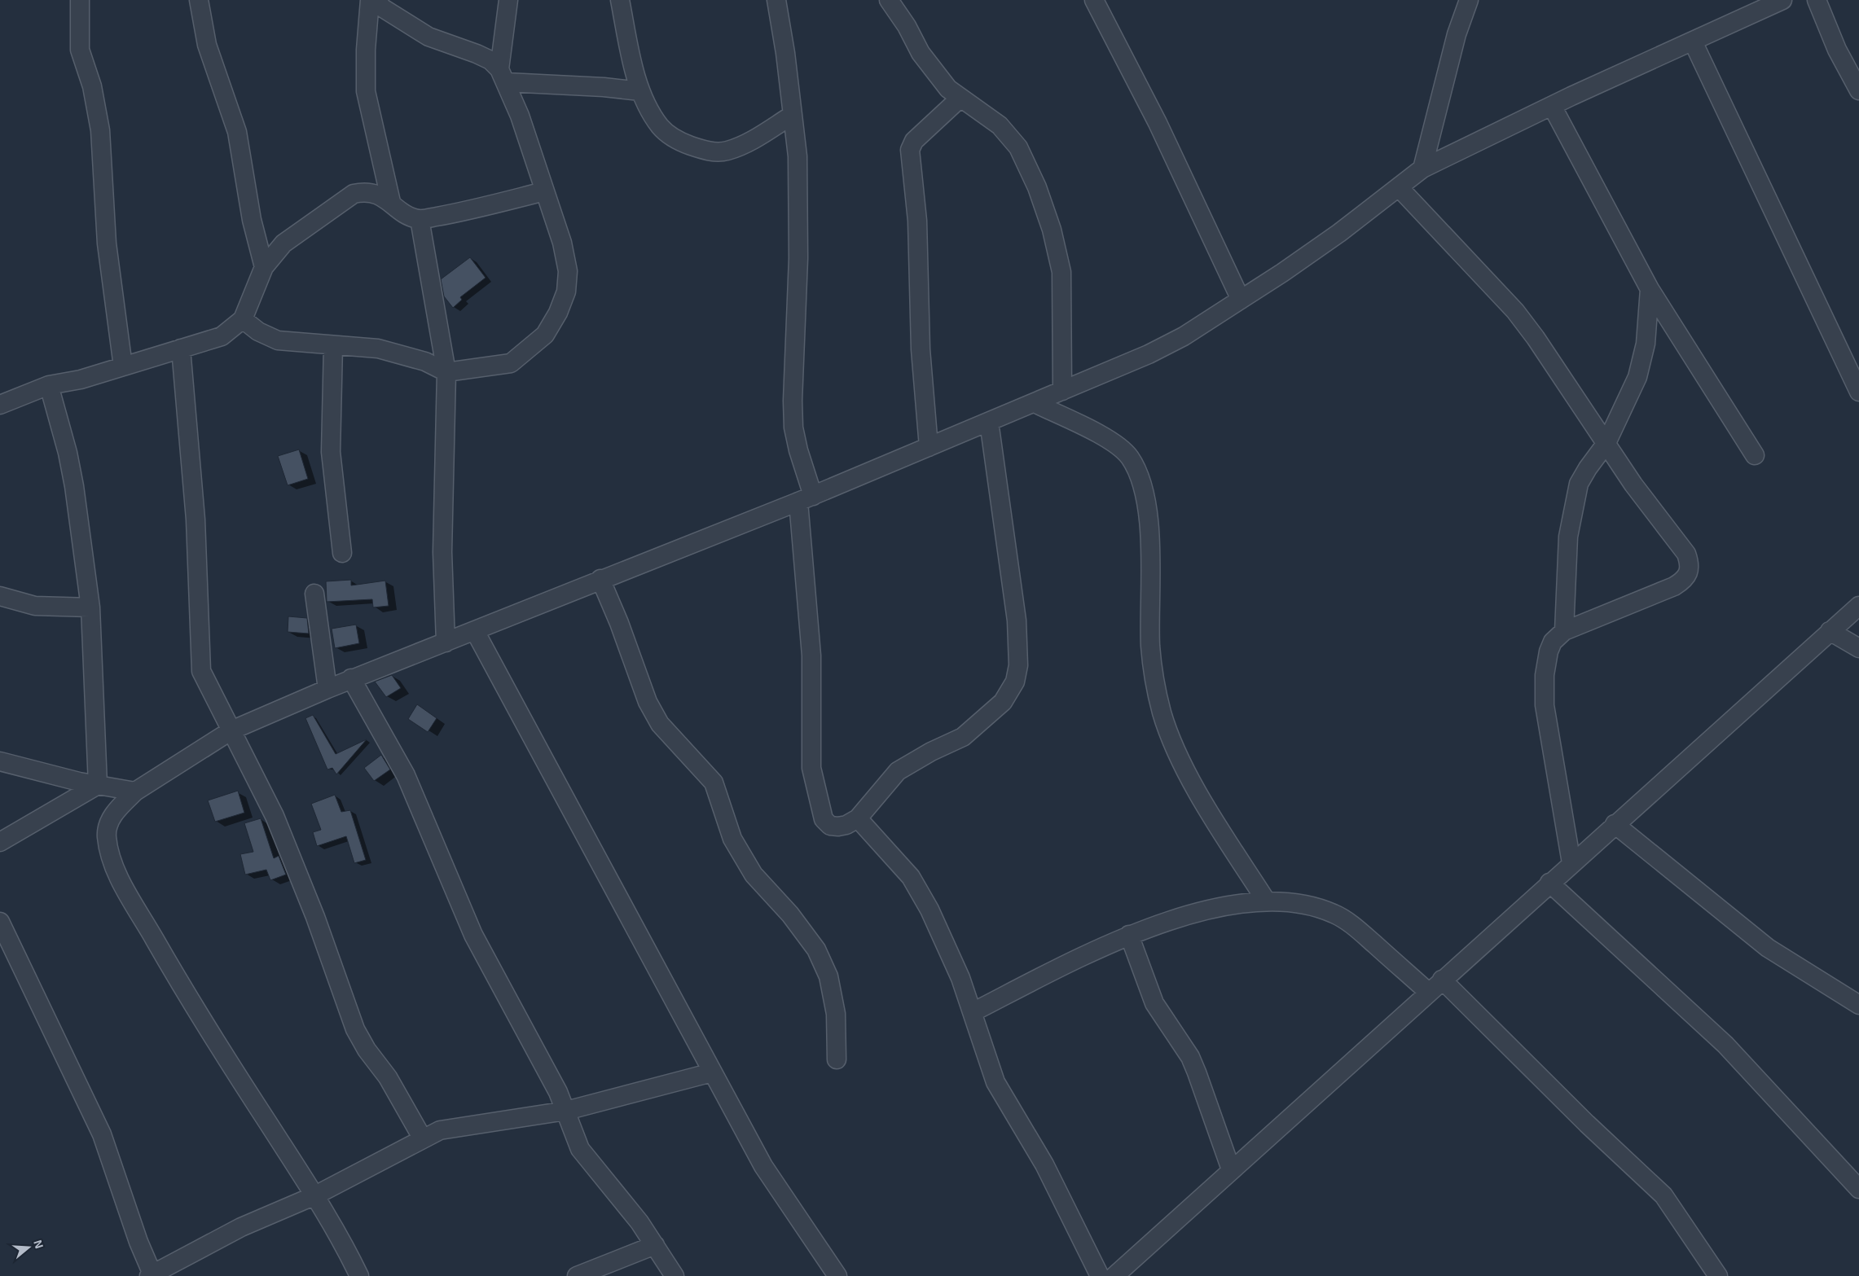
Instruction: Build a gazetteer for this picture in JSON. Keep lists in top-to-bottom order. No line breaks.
{"north":"right"}
